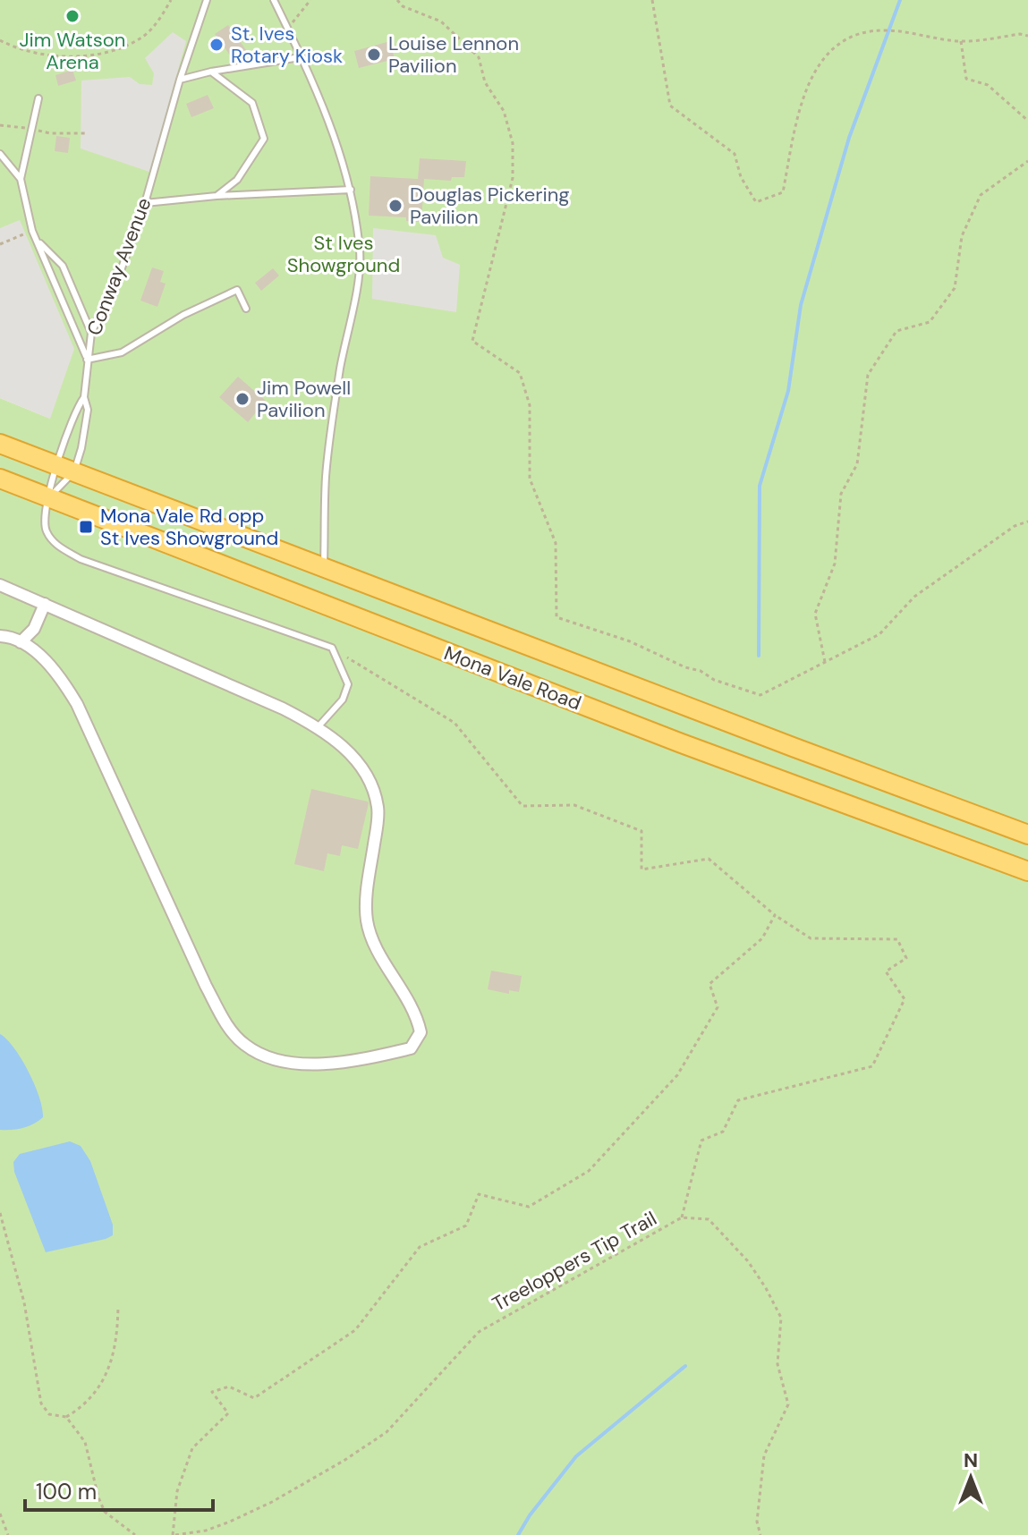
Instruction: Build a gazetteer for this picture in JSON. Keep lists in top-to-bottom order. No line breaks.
{"streets":{"highway":["Mona Vale Road"],"lane":["Conway Avenue"],"path":["Treeloppers Tip Trail"]},"parks":["St Ives Showground"],"places":{"other":["Jim Watson Arena","St. Ives Rotary Kiosk","Louise Lennon Pavilion","Douglas Pickering Pavilion","Jim Powell Pavilion"],"transit":["Mona Vale Rd opp St Ives Showground"]},"scale_bar":"100 m","north":"top"}
